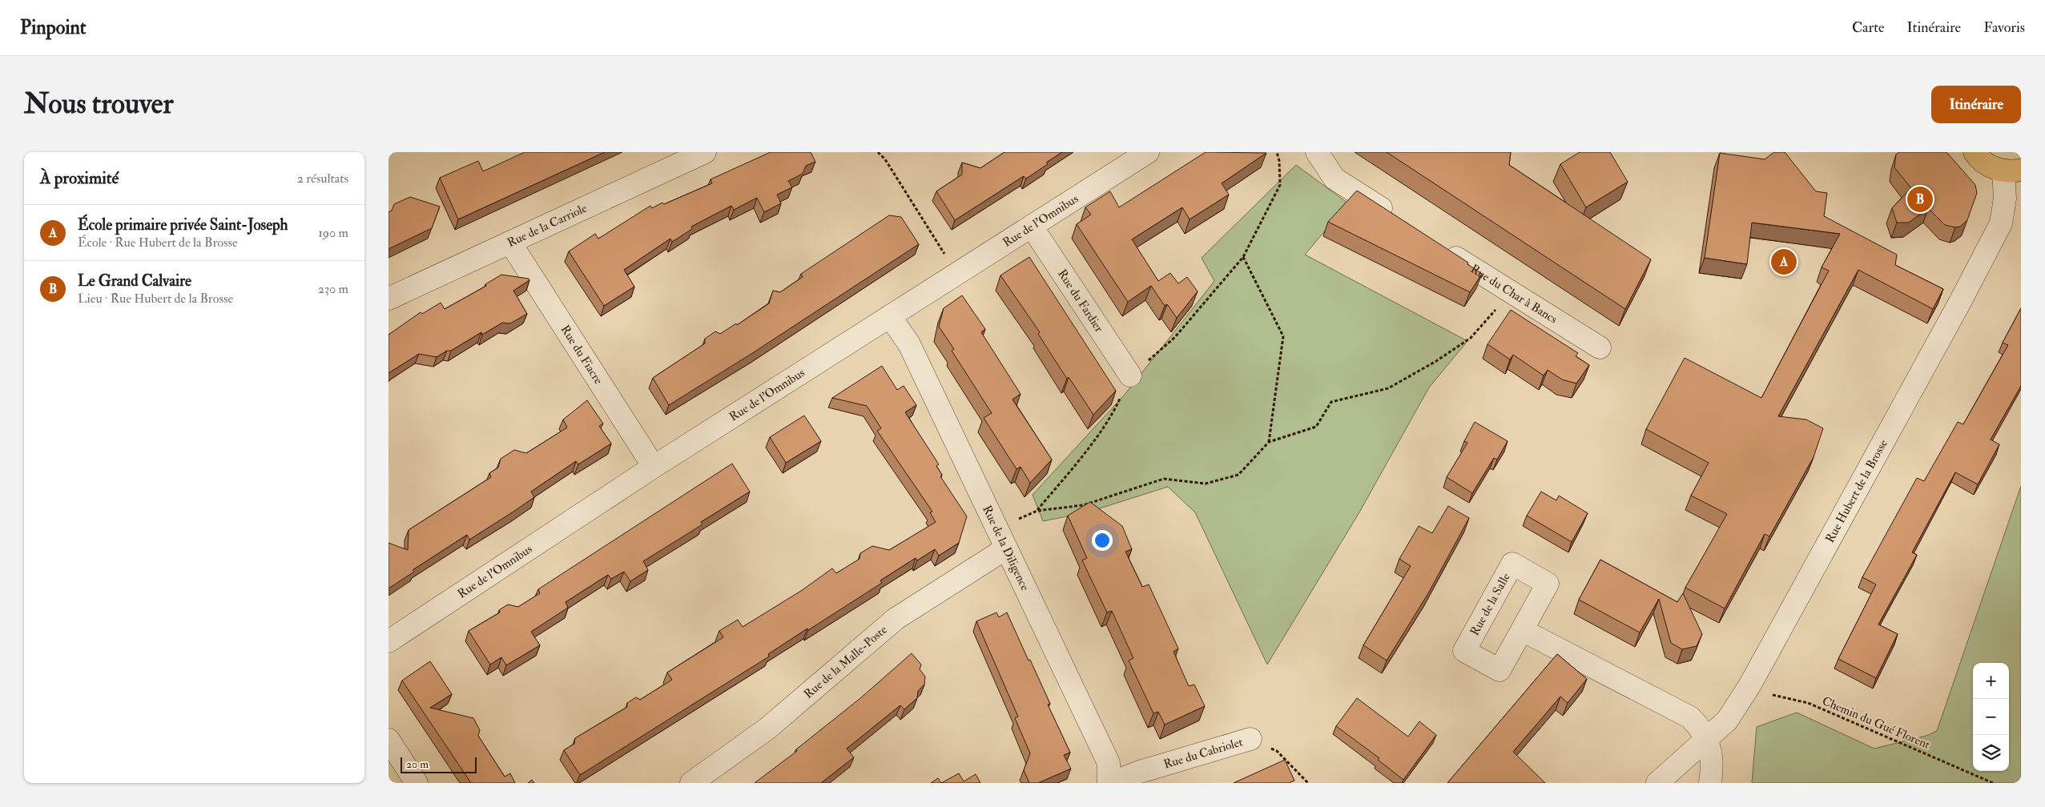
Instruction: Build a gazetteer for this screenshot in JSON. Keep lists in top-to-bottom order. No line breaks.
{"streets":{"street":["Rue de l'Omnibus","Rue de la Carriole","Rue du Char à Bancs","Rue du Fardier","Rue du Fiacre","Rue Hubert de la Brosse","Rue de la Diligence","Rue de la Salle","Rue de la Malle-Poste","Rue du Cabriolet"],"path":["Chemin du Gué Florent"]},"crossings":[["Rue de l'Omnibus","Rue du Fardier"],["Rue de l'Omnibus","Rue du Fiacre"],["Rue de l'Omnibus","Rue de la Diligence"],["Rue de la Carriole","Rue du Fiacre"],["Rue Hubert de la Brosse","Chemin du Gué Florent"],["Rue de la Diligence","Rue de la Malle-Poste"],["Rue de la Diligence","Rue du Cabriolet"]],"scale_bar":"20 m","page":{"header":"Pinpoint","nav":["Carte","Itinéraire","Favoris"],"buttons":"Itinéraire","title":"Nous trouver","heading":["À proximité","2 résultats"],"pins":["B","A"],"list":[{"mark":"A","name":"École primaire privée Saint-Joseph","note":"École · Rue Hubert de la Brosse","value":"190 m"},{"mark":"B","name":"Le Grand Calvaire","note":"Lieu · Rue Hubert de la Brosse","value":"230 m"}],"map_buttons":["+","−"],"scale":"20 m"}}
